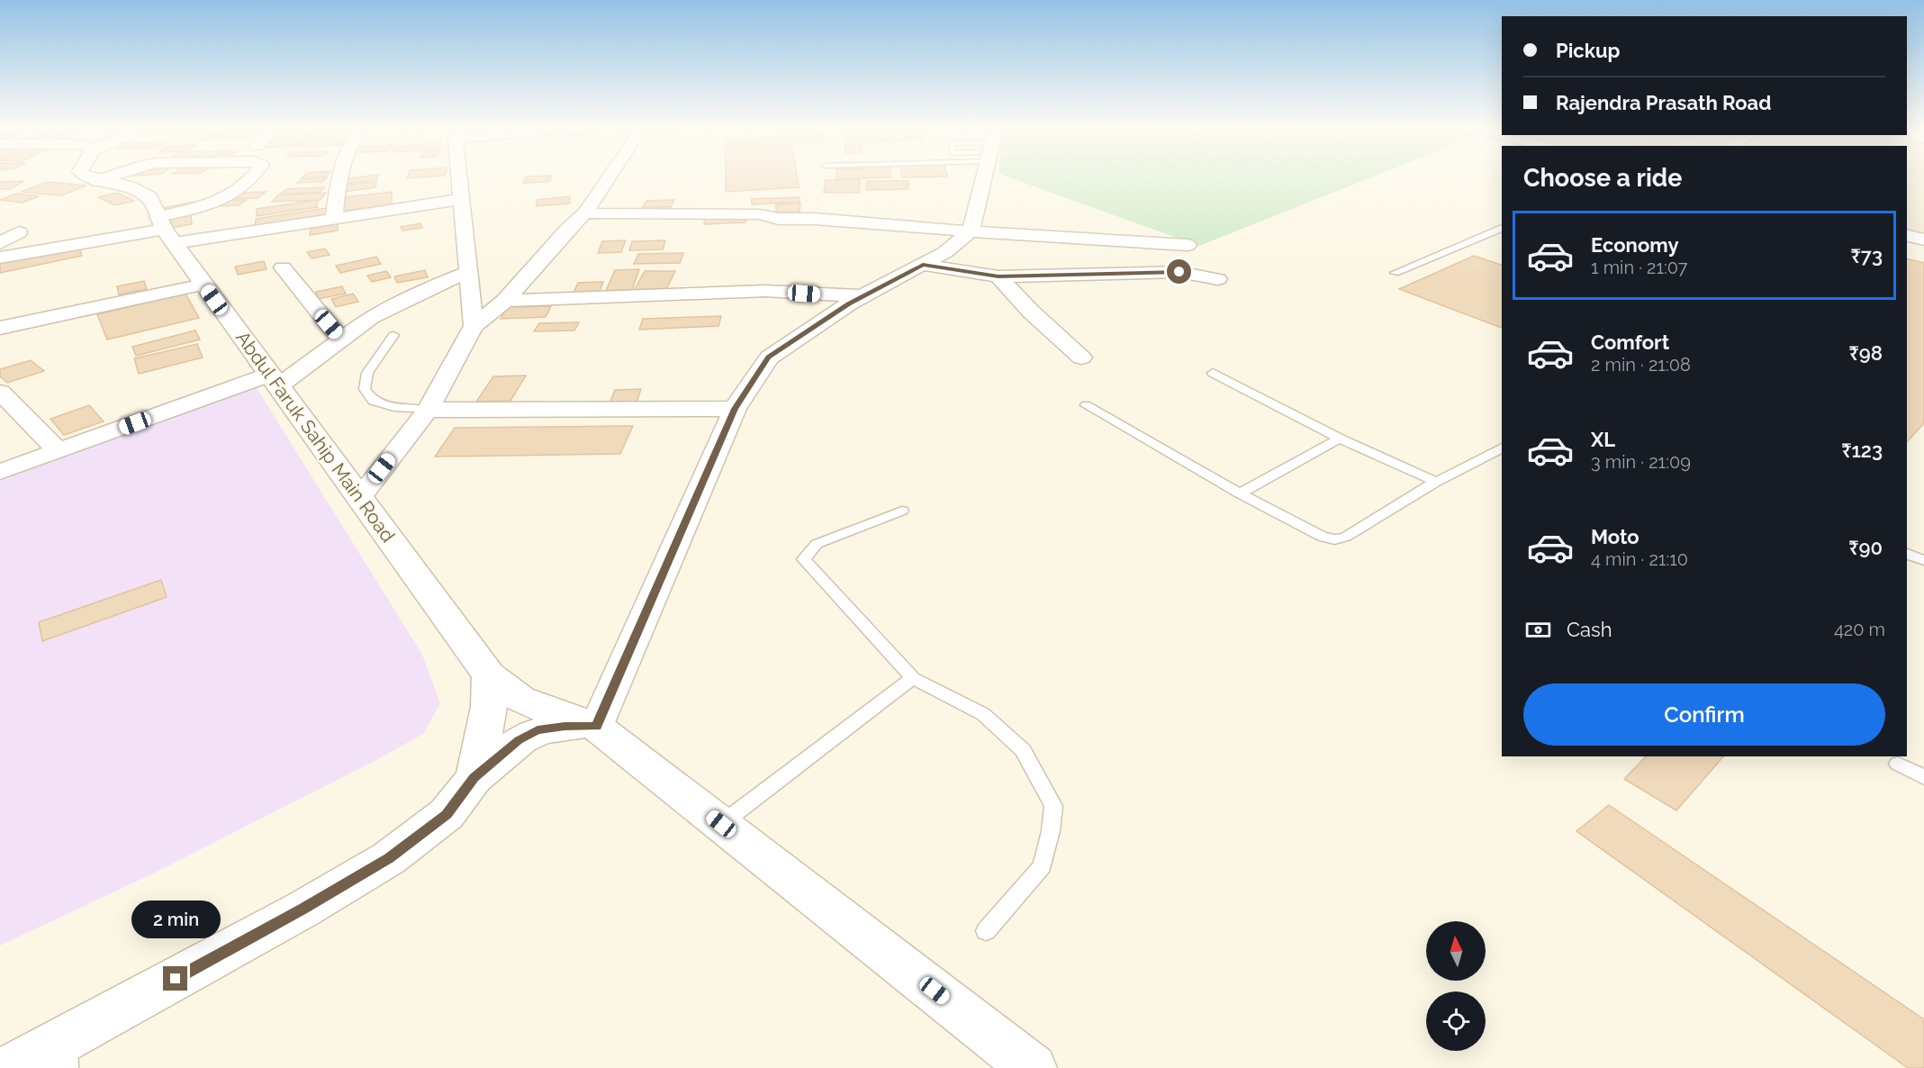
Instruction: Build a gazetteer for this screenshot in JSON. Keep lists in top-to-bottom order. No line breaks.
{"streets":{"street":["Abdul Faruk Sahip Main Road"]},"north":"top","page":{"banner":["Pickup","Rajendra Prasath Road"],"heading":"Choose a ride","list":[{"name":"Economy","note":"1 min · 21:07","value":"₹73"},{"name":"Comfort","note":"2 min · 21:08","value":"₹98"},{"name":"XL","note":"3 min · 21:09","value":"₹123"},{"name":"Moto","note":"4 min · 21:10","value":"₹90"}],"pay":["Cash","420 m"],"buttons":"Confirm","bubble":"2 min"}}
